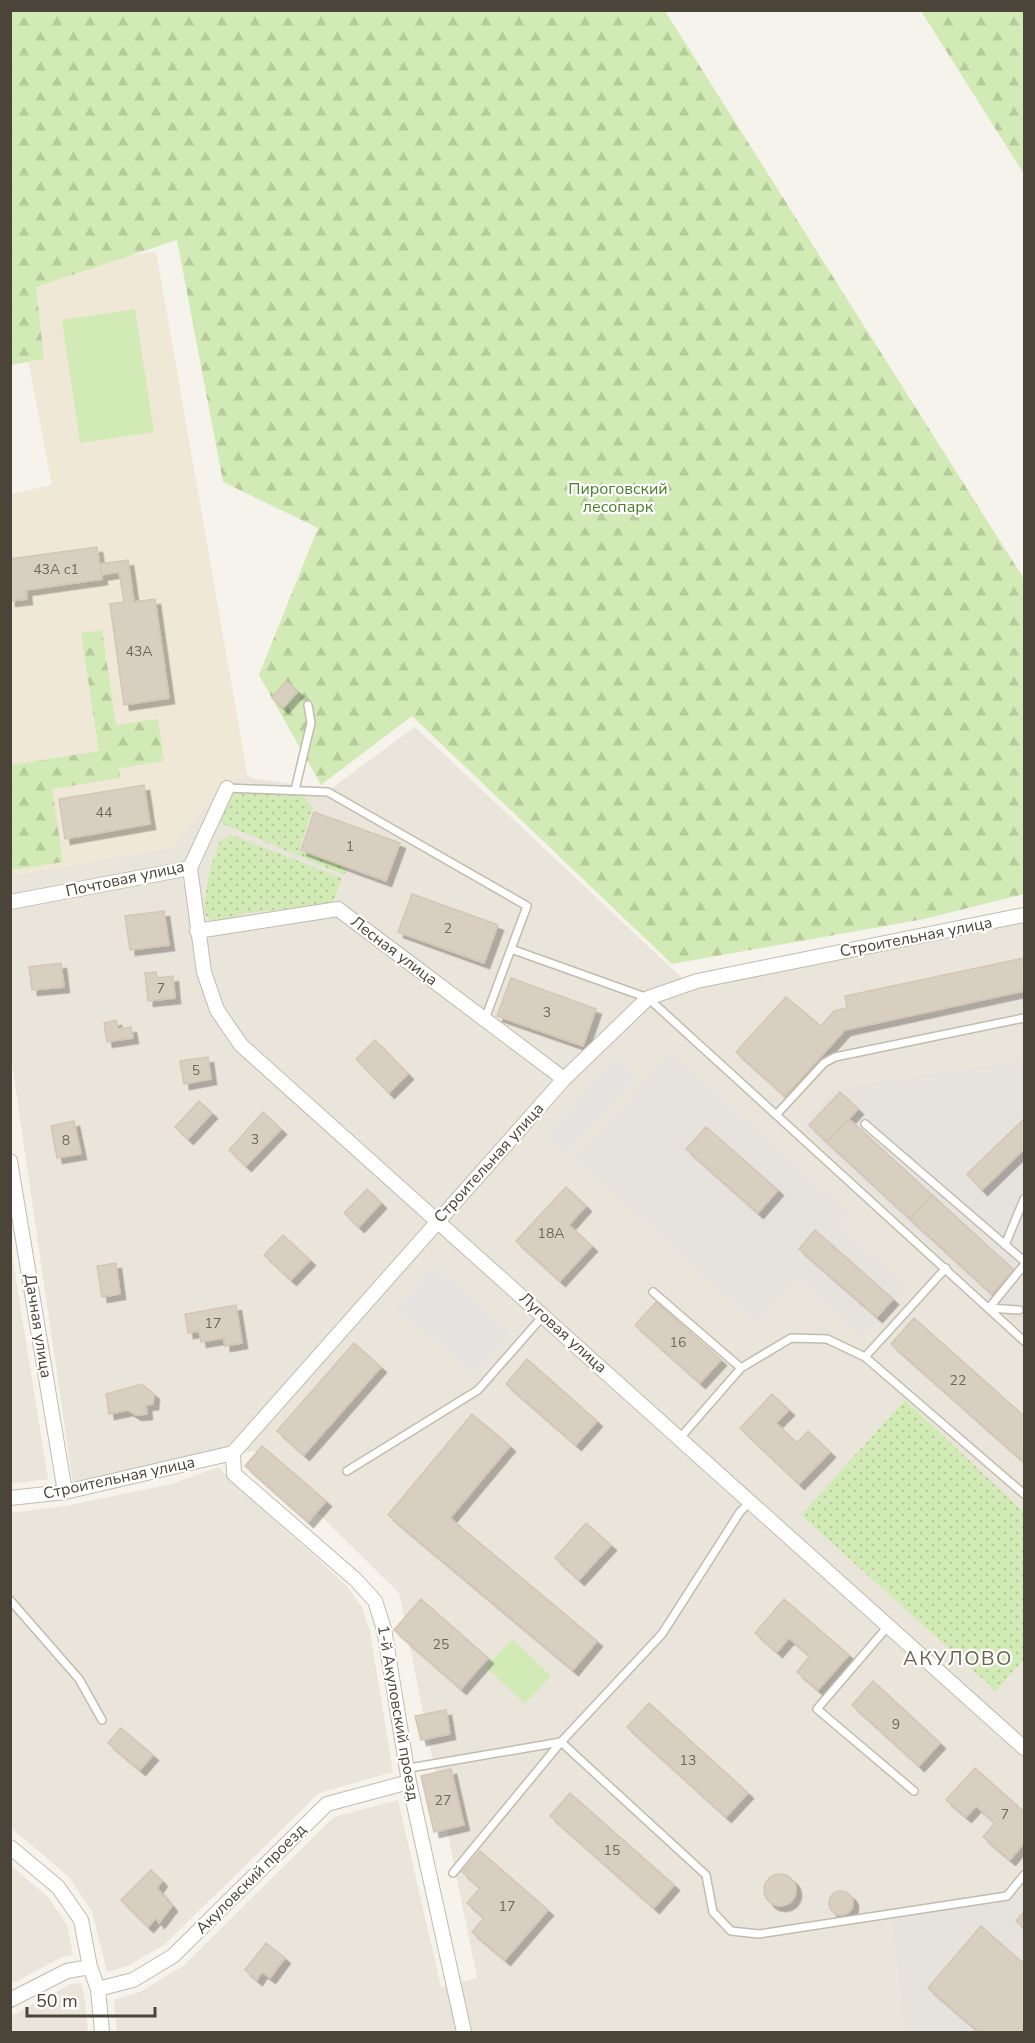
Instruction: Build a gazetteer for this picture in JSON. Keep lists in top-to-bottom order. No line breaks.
{"streets":{"street":["Почтовая улица","Строительная улица","Лесная улица","Дачная улица","Луговая улица","1-й Акуловский проезд","Акуловский проезд"]},"crossings":[["Почтовая улица","Луговая улица"],["Строительная улица","Лесная улица"],["Строительная улица","Дачная улица"],["Строительная улица","Луговая улица"],["Строительная улица","1-й Акуловский проезд"],["Лесная улица","Луговая улица"],["1-й Акуловский проезд","Акуловский проезд"]],"districts":["АКУЛОВО"],"parks":["Пироговский лесопарк"],"house_numbers":["43А с1","43А","44","1","2","7","3","5","3","8","18А","17","16","22","25","9","13","27","7","15","17"],"scale_bar":"50 m"}
